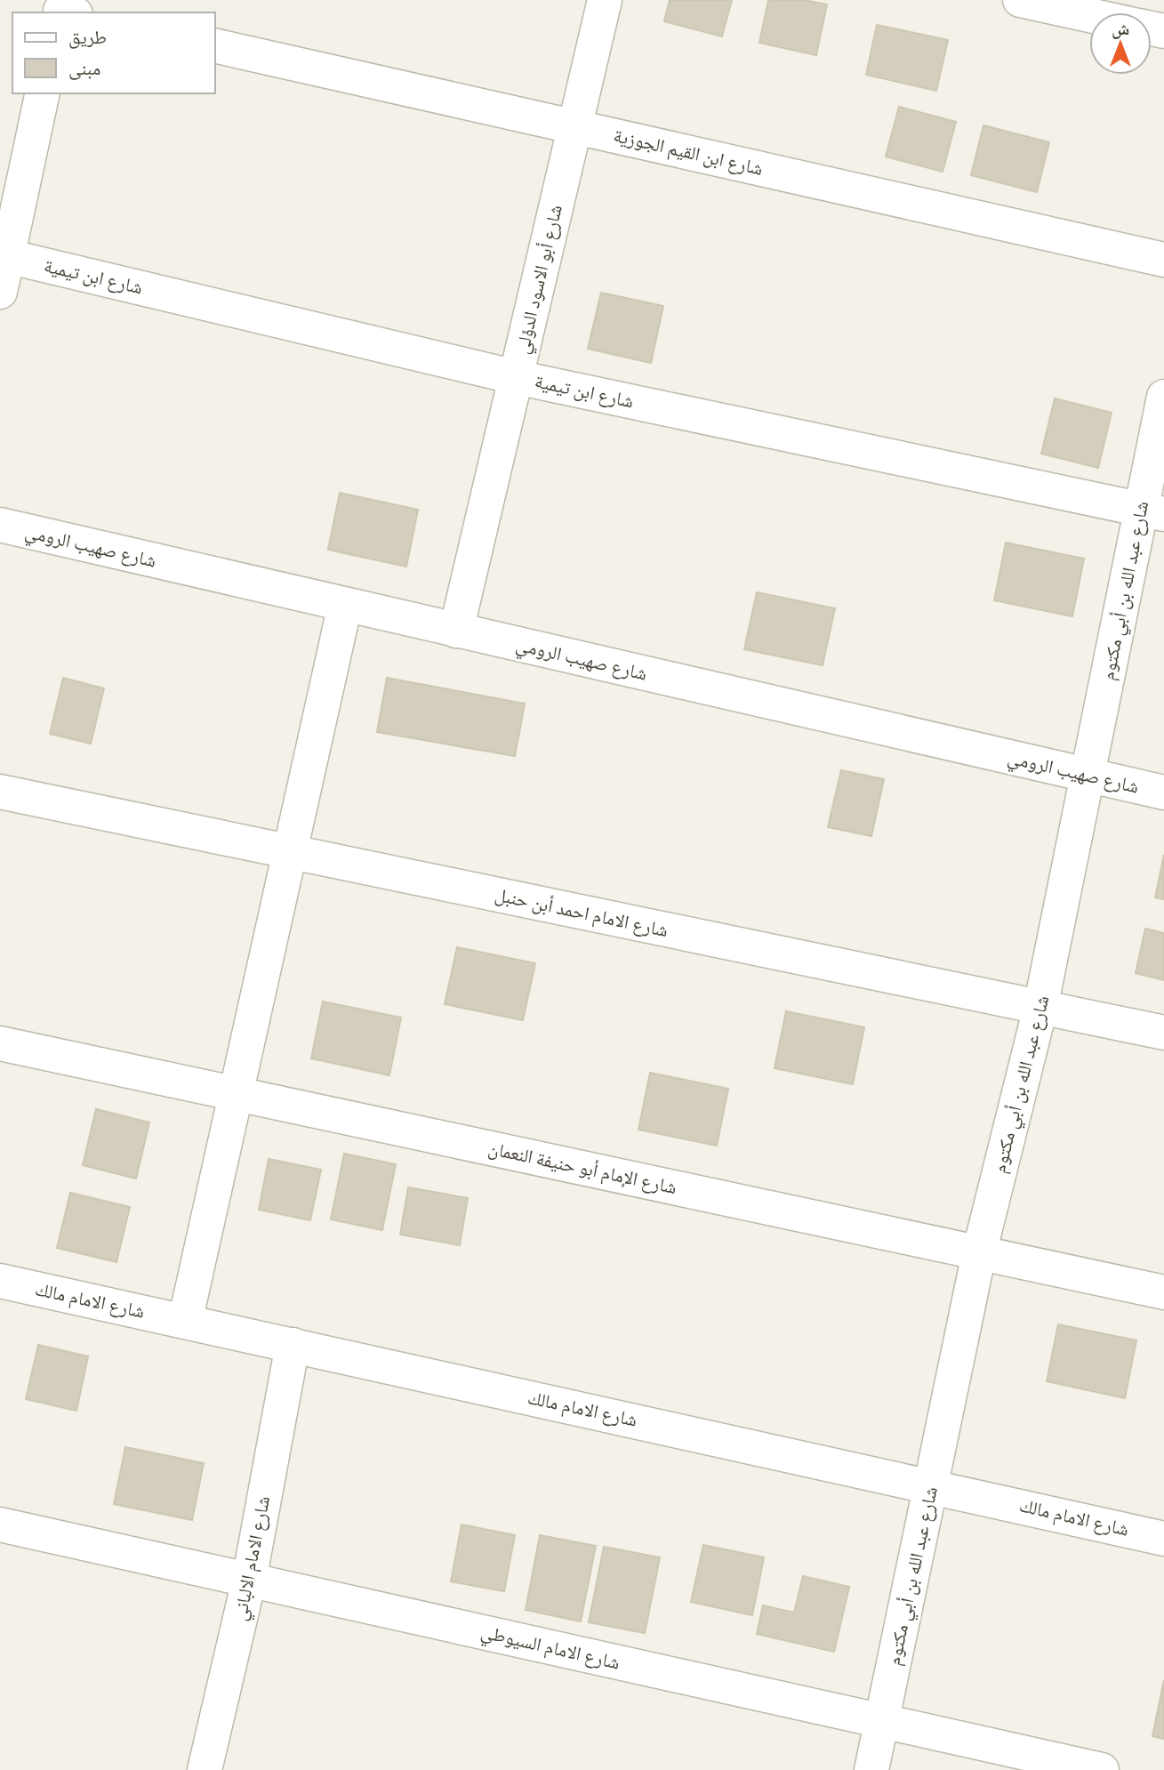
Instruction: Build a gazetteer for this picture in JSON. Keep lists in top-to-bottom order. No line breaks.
{"streets":{"street":["شارع ابن القيم الجوزية","شارع ابن تيمية","شارع أبو الاسود الدؤلي","شارع صهيب الرومي","شارع عبد الله بن أبي مكتوم","شارع الامام احمد أبن حنبل","شارع الإمام أبو حنيفة النعمان","شارع الامام مالك","شارع الامام الالباني","شارع الامام السيوطي"]},"crossings":[["شارع ابن القيم الجوزية","شارع أبو الاسود الدؤلي"],["شارع ابن تيمية","شارع أبو الاسود الدؤلي"],["شارع ابن تيمية","شارع عبد الله بن أبي مكتوم"],["شارع أبو الاسود الدؤلي","شارع صهيب الرومي"],["شارع صهيب الرومي","شارع عبد الله بن أبي مكتوم"],["شارع عبد الله بن أبي مكتوم","شارع الامام احمد أبن حنبل"],["شارع عبد الله بن أبي مكتوم","شارع الإمام أبو حنيفة النعمان"],["شارع عبد الله بن أبي مكتوم","شارع الامام مالك"],["شارع عبد الله بن أبي مكتوم","شارع الامام السيوطي"],["شارع الامام مالك","شارع الامام الالباني"],["شارع الامام الالباني","شارع الامام السيوطي"]],"legend":["طريق","مبنى"],"north":"top"}
